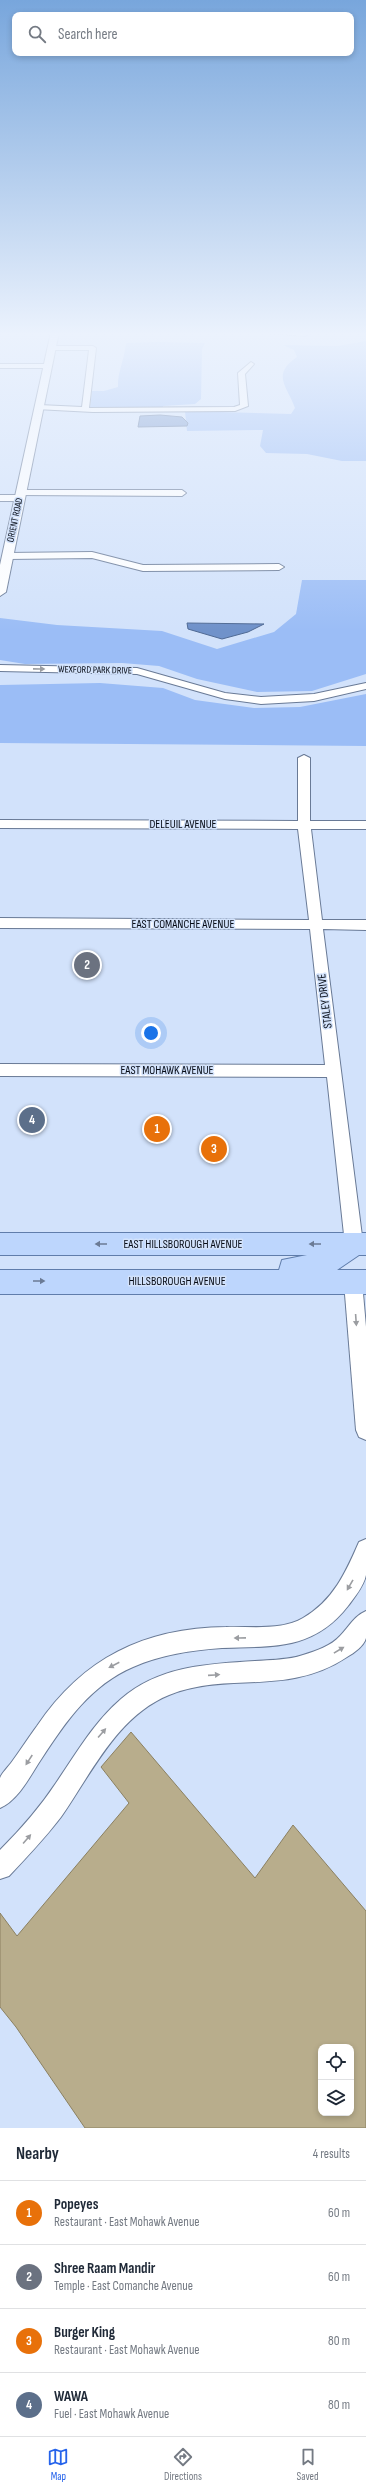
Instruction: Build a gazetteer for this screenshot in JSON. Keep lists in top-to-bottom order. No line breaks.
{"streets":{"main road":["EAST HILLSBOROUGH AVENUE","HILLSBOROUGH AVENUE"],"street":["ORIENT ROAD","WEXFORD PARK DRIVE","DELEUIL AVENUE","EAST COMANCHE AVENUE","STALEY DRIVE","EAST MOHAWK AVENUE"]},"crossings":[["DELEUIL AVENUE","STALEY DRIVE"],["EAST COMANCHE AVENUE","STALEY DRIVE"],["STALEY DRIVE","EAST MOHAWK AVENUE"],["STALEY DRIVE","EAST HILLSBOROUGH AVENUE"]],"one_way":["HILLSBOROUGH AVENUE"],"page":{"search":"Search here","pins":["2","4","1","3"],"heading":["Nearby","4 results"],"list":[{"mark":"1","name":"Popeyes","note":"Restaurant · East Mohawk Avenue","value":"60 m"},{"mark":"2","name":"Shree Raam Mandir","note":"Temple · East Comanche Avenue","value":"60 m"},{"mark":"3","name":"Burger King","note":"Restaurant · East Mohawk Avenue","value":"80 m"},{"mark":"4","name":"WAWA","note":"Fuel · East Mohawk Avenue","value":"80 m"}],"nav":["Map","Directions","Saved"]}}
